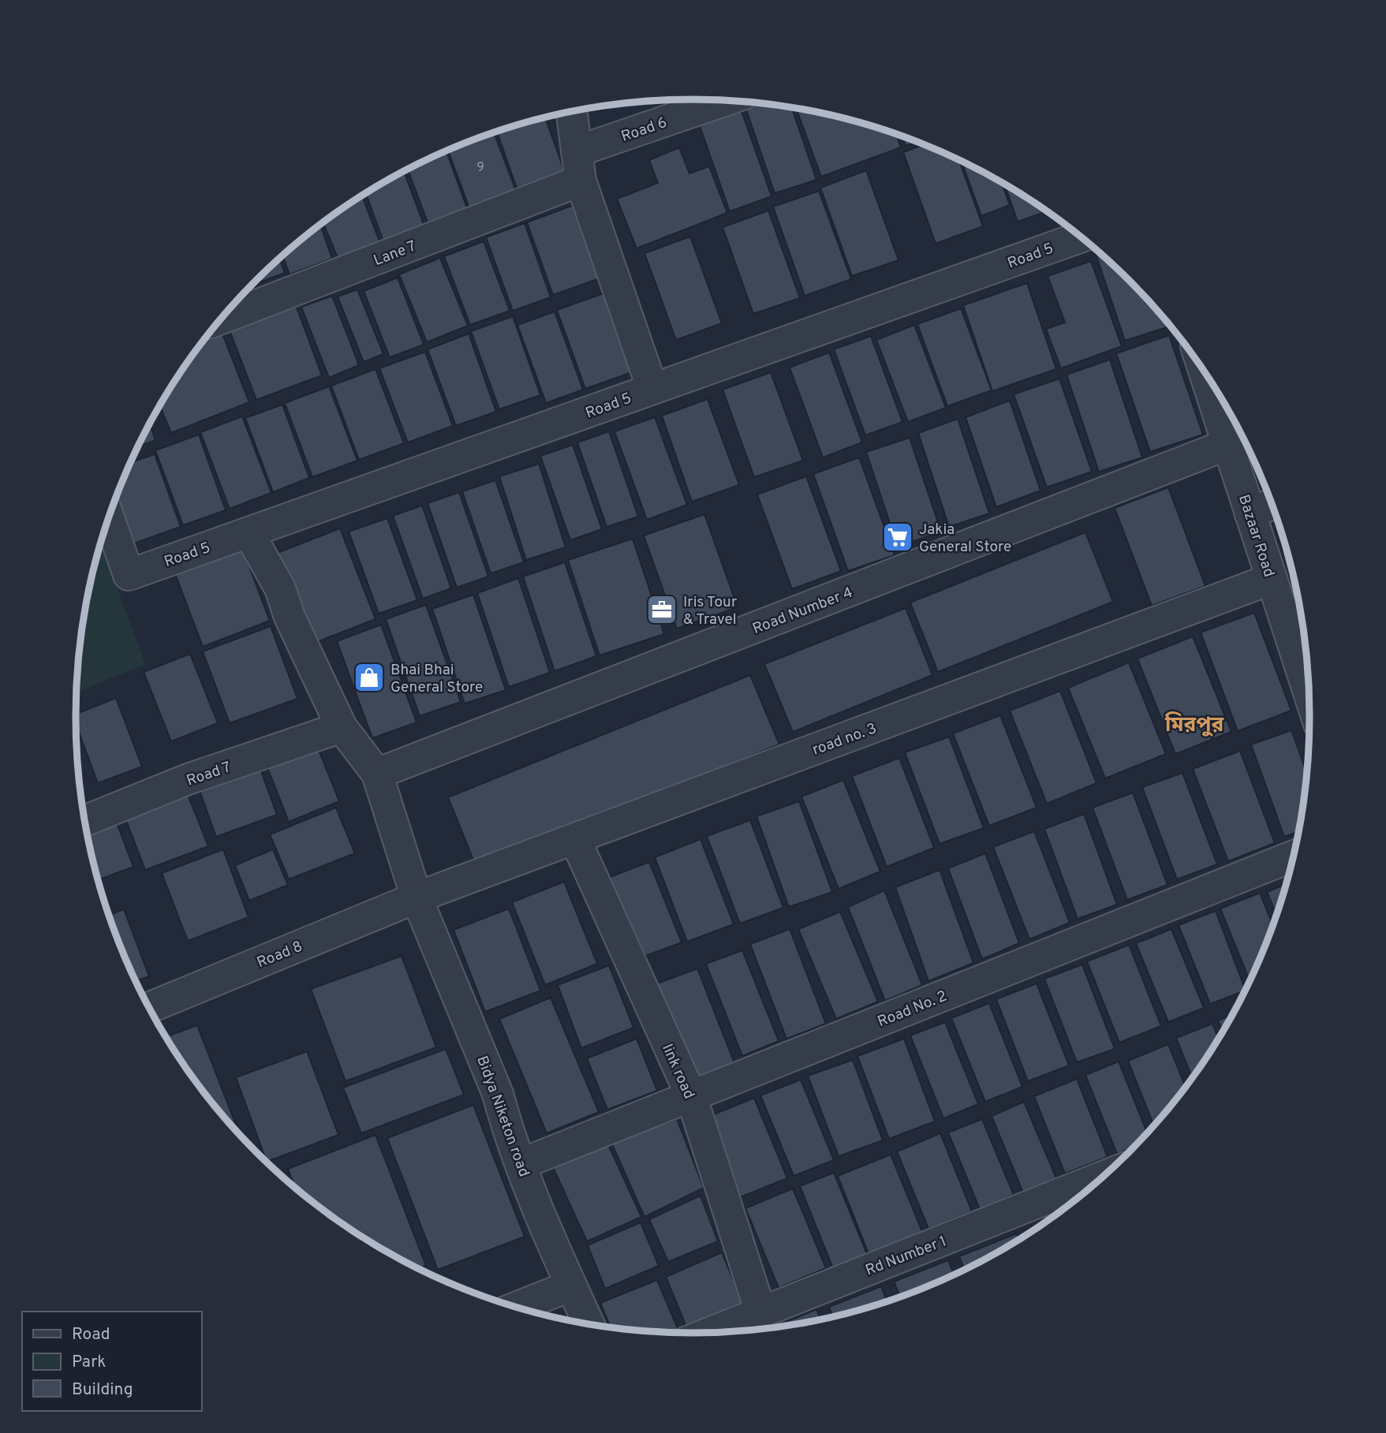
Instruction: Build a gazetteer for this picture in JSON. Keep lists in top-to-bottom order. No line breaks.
{"streets":{"street":["Road 6","Lane 7","Road 5","Bazaar Road","Road Number 4","road no. 3","Road 7","Road 8","Road No. 2","link road","Bidya Niketon road","Rd Number 1"]},"crossings":[["Road 5","Bidya Niketon road"],["Bazaar Road","Road Number 4"],["Bazaar Road","road no. 3"],["Road Number 4","Bidya Niketon road"],["road no. 3","Road 8"],["road no. 3","link road"],["road no. 3","Bidya Niketon road"],["Road 7","Bidya Niketon road"],["Road 8","Bidya Niketon road"],["Road No. 2","link road"],["Road No. 2","Bidya Niketon road"],["link road","Rd Number 1"]],"districts":["মিরপুর"],"places":{"supermarket":["Jakia General Store"],"office":["Iris Tour & Travel"],"shop":["Bhai Bhai General Store"]},"house_numbers":["9"],"legend":["Road","Park","Building"]}
